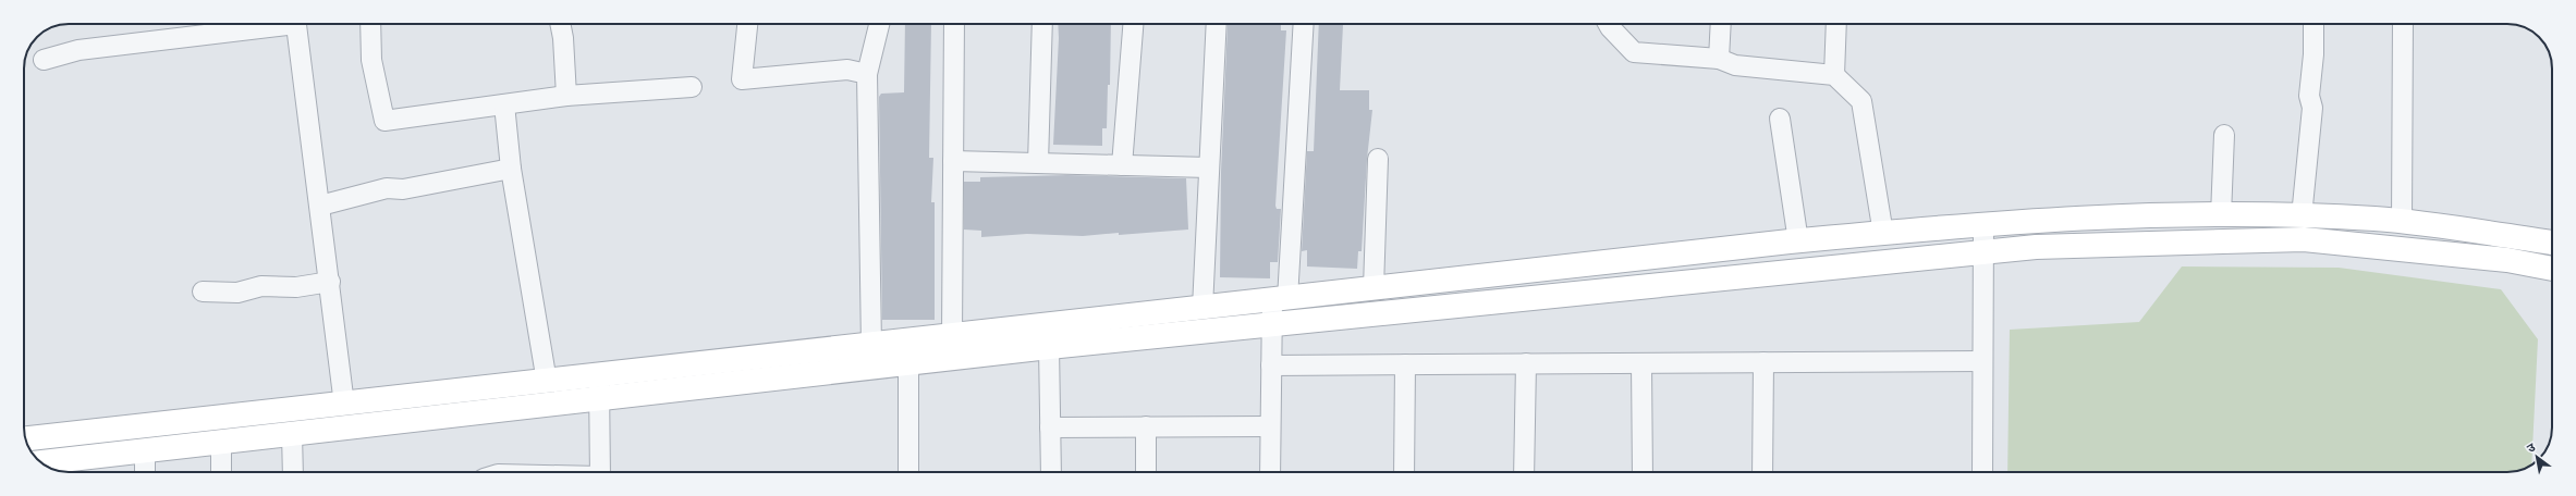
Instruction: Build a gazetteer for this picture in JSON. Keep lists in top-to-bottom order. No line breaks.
{"north":"top left"}
